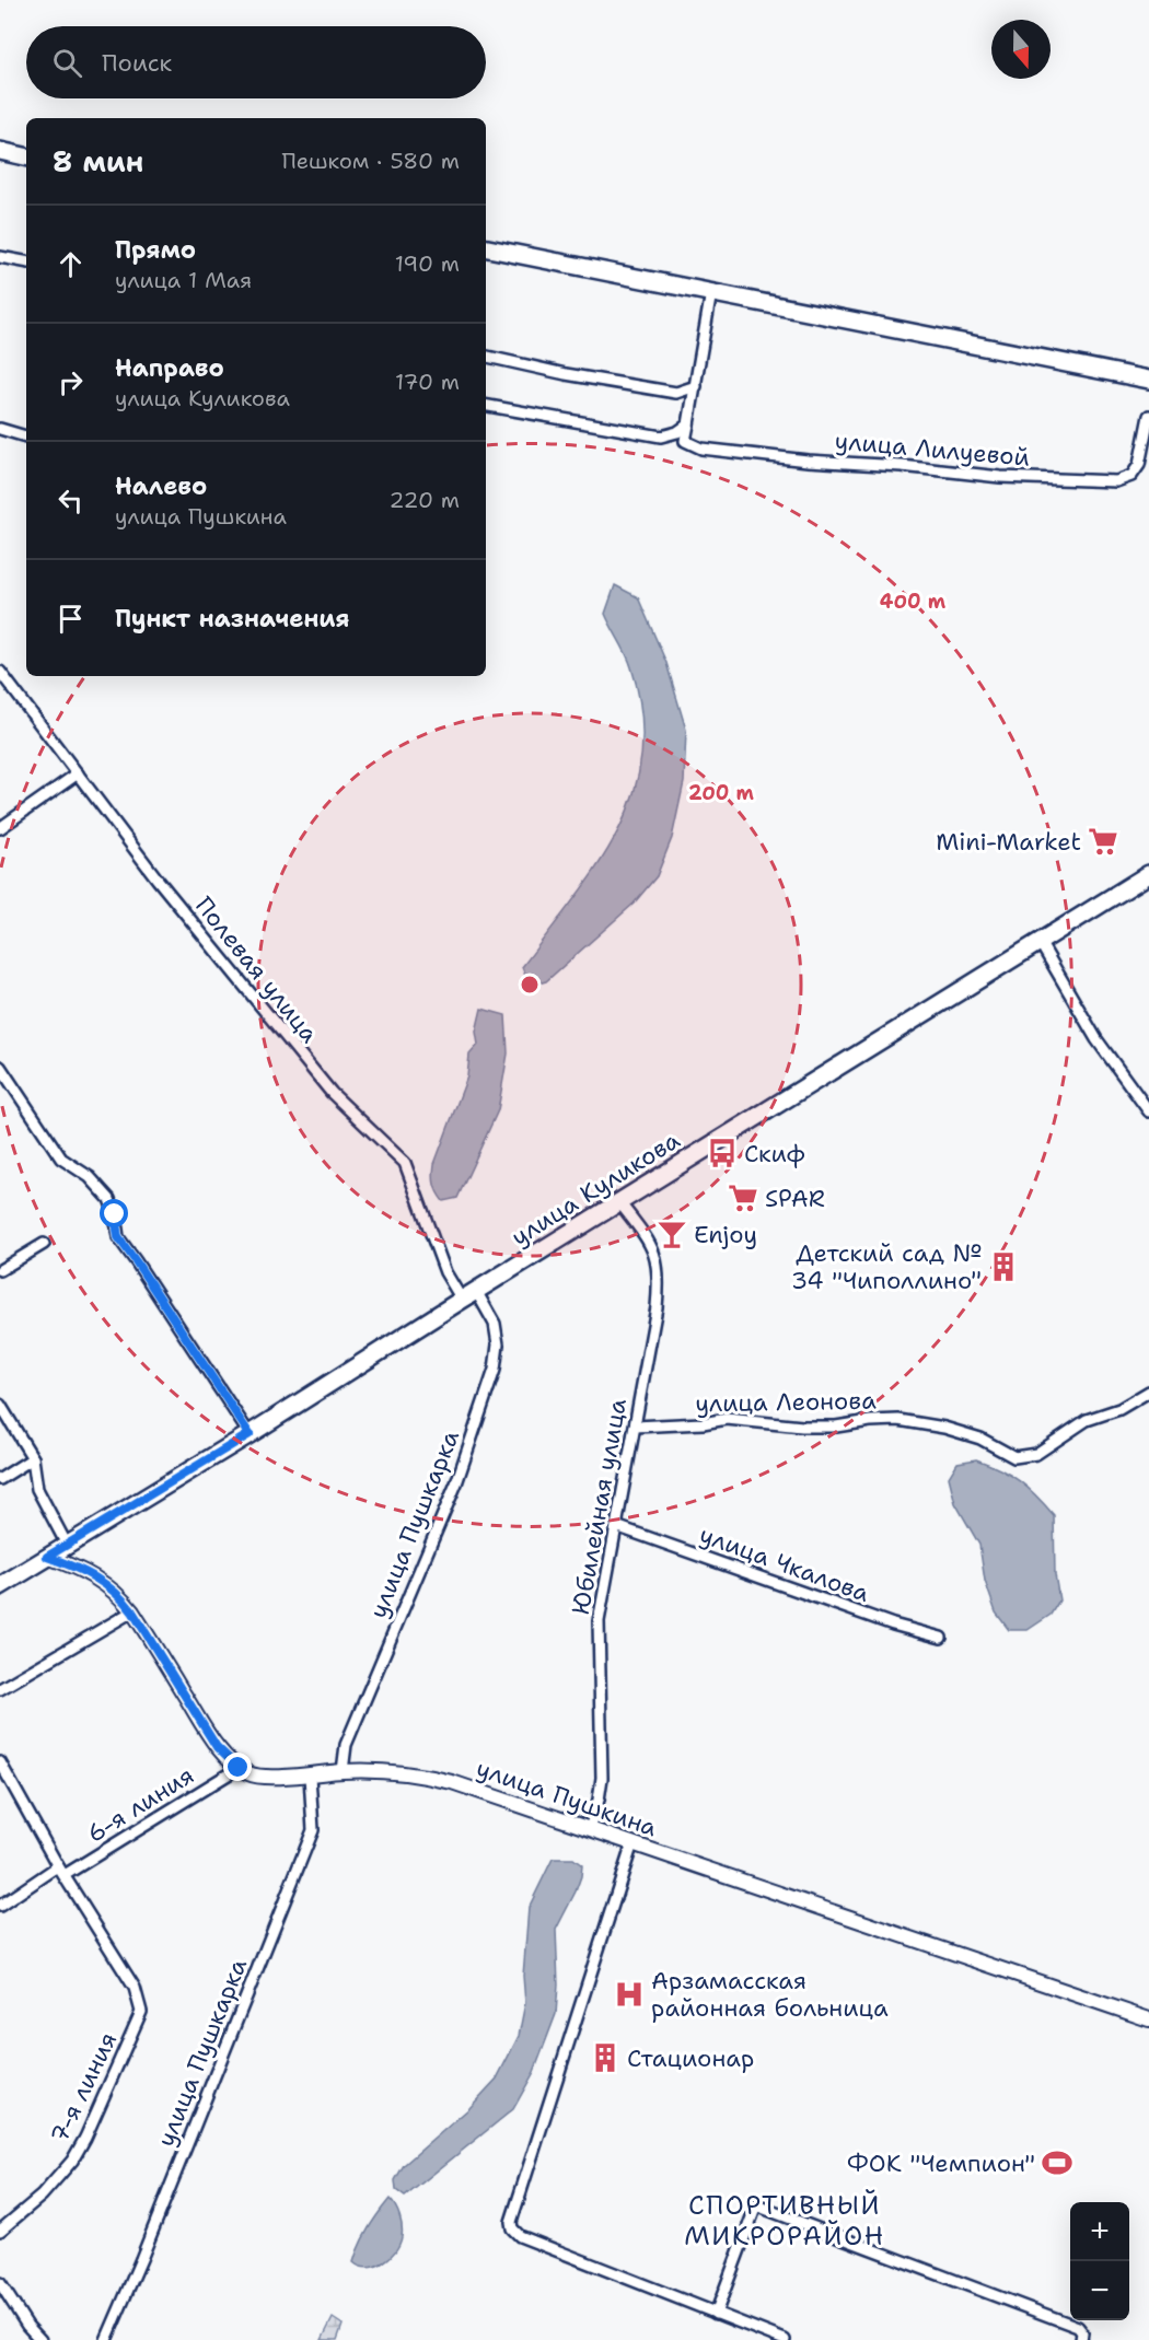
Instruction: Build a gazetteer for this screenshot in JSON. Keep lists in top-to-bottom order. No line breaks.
{"streets":{"main road":["улица Куликова"],"street":["улица Лилуевой","Полевая улица","улица Леонова","Юбилейная улица","улица Пушкарка","улица Чкалова","улица Пушкина","6-я линия","7-я линия"]},"crossings":[["Полевая улица","улица Куликова"],["Полевая улица","улица Пушкарка"],["улица Куликова","Юбилейная улица"],["улица Куликова","улица Пушкарка"],["улица Куликова","улица Пушкина"],["улица Леонова","Юбилейная улица"],["Юбилейная улица","улица Чкалова"],["Юбилейная улица","улица Пушкина"],["улица Пушкарка","улица Пушкина"],["улица Пушкина","6-я линия"],["6-я линия","7-я линия"]],"districts":["СПОРТИВНЫЙ МИКРОРАЙОН"],"places":{"supermarket":["Mini-Market","SPAR"],"bus stop":["Скиф"],"bar":["Enjoy"],"building":["Детский сад № 34 \"Чиполлино\"","Стационар"],"hospital":["Арзамасская районная больница"],"sports":["ФОК \"Чемпион\""]},"north":"bottom","page":{"search":"Поиск","heading":["8 мин","Пешком · 580 m"],"list":[["Прямо","улица 1 Мая","190 m"],["Направо","улица Куликова","170 m"],["Налево","улица Пушкина","220 m"],"Пункт назначения"],"map_buttons":["+","−"]},"rings":["400 m","200 m"]}
